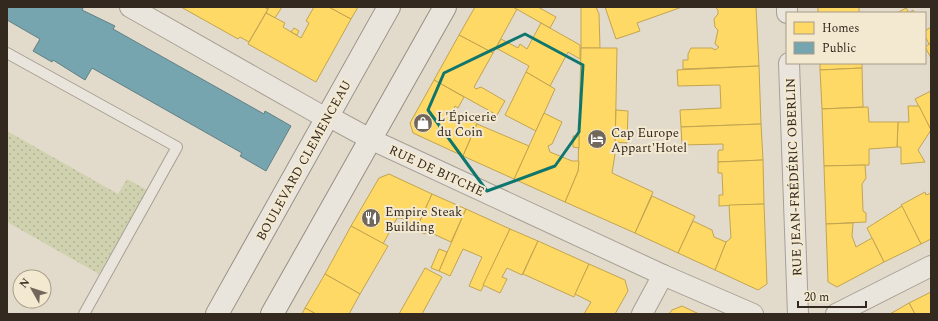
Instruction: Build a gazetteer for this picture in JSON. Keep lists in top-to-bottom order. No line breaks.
{"streets":{"street":["BOULEVARD CLEMENCEAU","RUE DE BITCHE","RUE JEAN-FRÉDÉRIC OBERLIN"]},"crossings":[["BOULEVARD CLEMENCEAU","RUE DE BITCHE"]],"places":{"shop":["L'Épicerie du Coin"],"hotel":["Cap Europe Appart'Hotel"],"restaurant":["Empire Steak Building"]},"legend":["Homes","Public"],"scale_bar":"20 m","north":"top left"}
